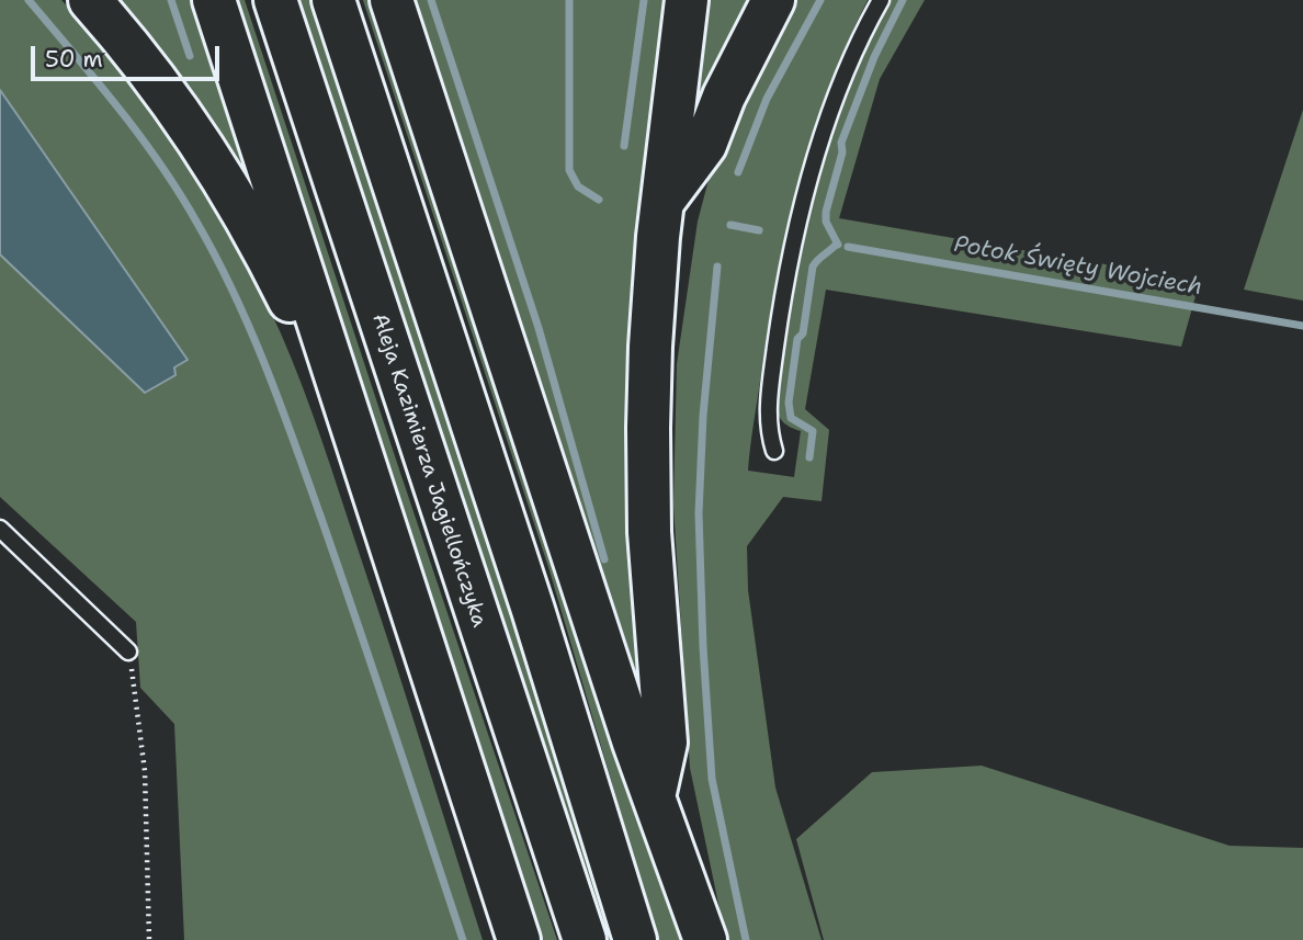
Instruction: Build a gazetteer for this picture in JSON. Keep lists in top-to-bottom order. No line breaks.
{"streets":{"highway":["Aleja Kazimierza Jagiellończyka"]},"water":["Potok Święty Wojciech"],"scale_bar":"50 m"}
